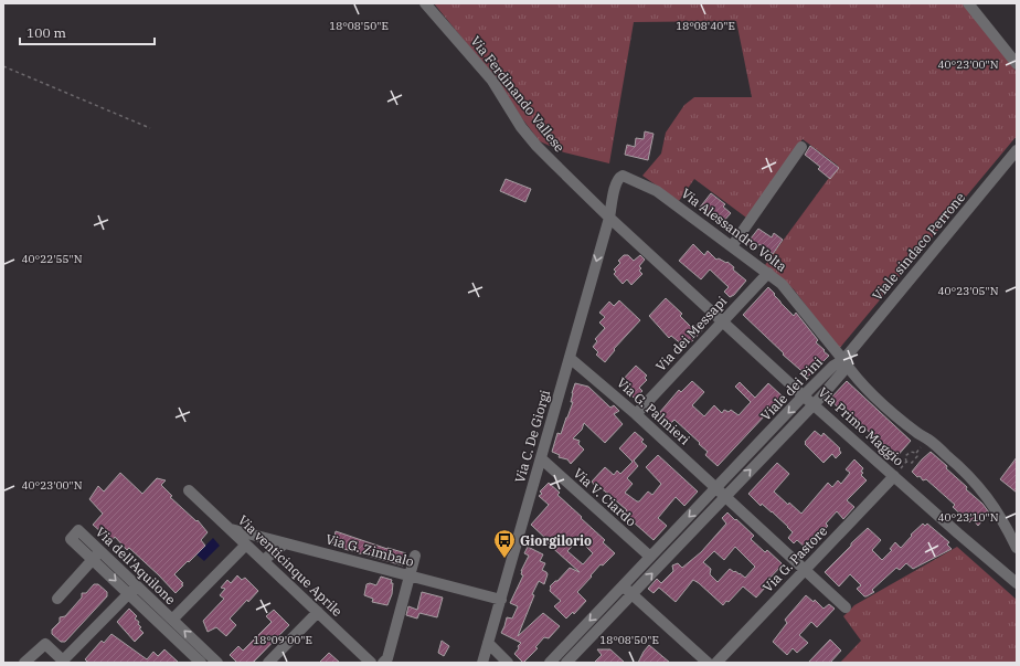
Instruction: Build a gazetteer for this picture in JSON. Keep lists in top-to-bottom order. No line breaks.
{"streets":{"street":["Via Ferdinando Vallese","Via Alessandro Volta","Viale sindaco Perrone","Via dei Messapi","Viale dei Pini","Via G. Palmieri","Via Primo Maggio","Via C. De Giorgi","Via V. Ciardo","Via G. Zimbalo","Via G. Pastore","Via dell'Aquilone","Via venticinque Aprile"]},"crossings":[["Via Ferdinando Vallese","Via Alessandro Volta"],["Via Ferdinando Vallese","Via Primo Maggio"],["Via Ferdinando Vallese","Via C. De Giorgi"],["Via Alessandro Volta","Viale sindaco Perrone"],["Via Alessandro Volta","Via dei Messapi"],["Via Alessandro Volta","Viale dei Pini"],["Via Alessandro Volta","Via Primo Maggio"],["Via Alessandro Volta","Via C. De Giorgi"],["Viale sindaco Perrone","Viale dei Pini"],["Via dei Messapi","Via G. Palmieri"],["Via dei Messapi","Via Primo Maggio"],["Viale dei Pini","Via G. Palmieri"],["Viale dei Pini","Via Primo Maggio"],["Viale dei Pini","Via V. Ciardo"],["Via G. Palmieri","Via C. De Giorgi"],["Via G. Palmieri","Via G. Pastore"],["Via Primo Maggio","Via C. De Giorgi"],["Via Primo Maggio","Via G. Pastore"],["Via C. De Giorgi","Via V. Ciardo"],["Via C. De Giorgi","Via G. Zimbalo"],["Via G. Zimbalo","Via venticinque Aprile"]],"places":{"bus stop":["Giorgilorio"]},"scale_bar":"100 m","coordinates":["18°08'50\"E","18°08'40\"E","40°23'00\"N","40°22'55\"N","40°23'05\"N","40°23'10\"N","18°09'00\"E"]}
